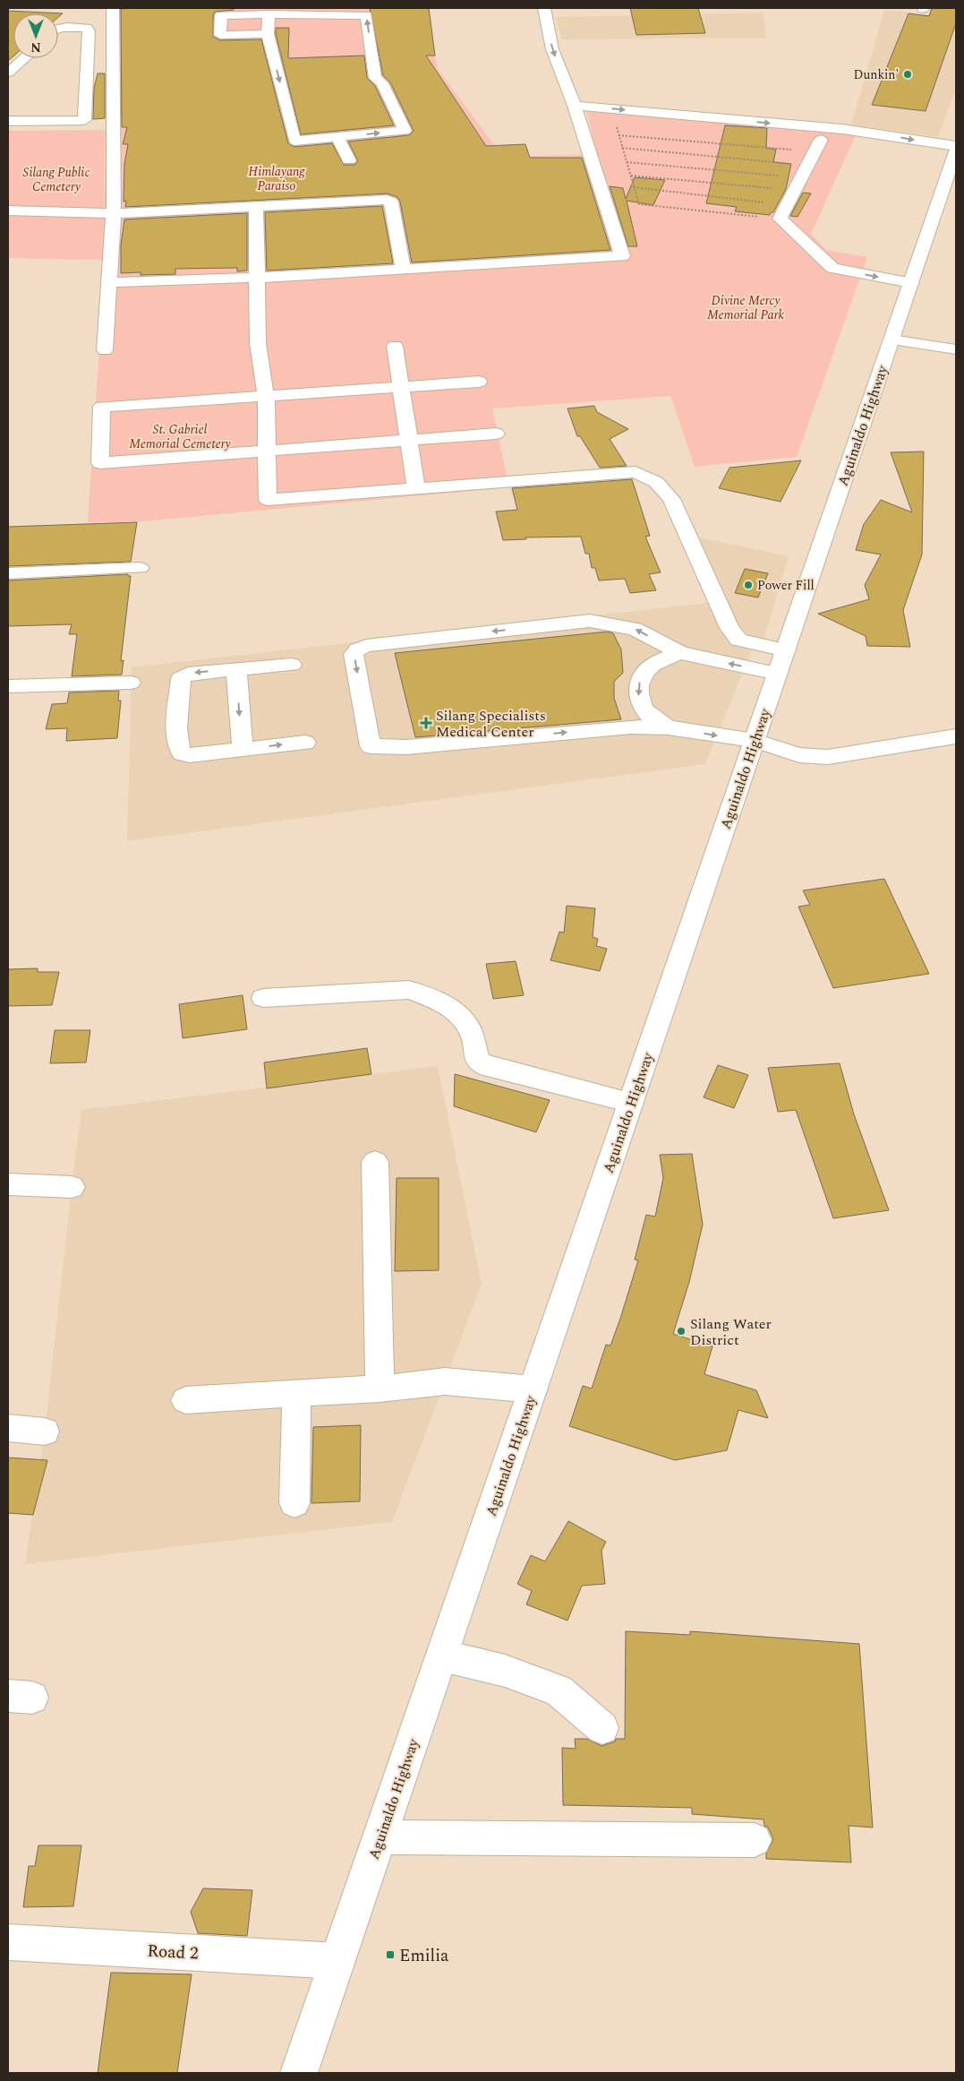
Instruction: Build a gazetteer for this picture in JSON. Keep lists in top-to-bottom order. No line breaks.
{"streets":{"street":["Aguinaldo Highway","Road 2"]},"crossings":[["Aguinaldo Highway","Road 2"]],"parks":["Himlayang Paraiso","Silang Public Cemetery","Divine Mercy Memorial Park","St. Gabriel Memorial Cemetery"],"places":{"other":["Dunkin'","Power Fill","Silang Water District"],"health":["Silang Specialists Medical Center"],"transit":["Emilia"]},"north":"bottom"}
